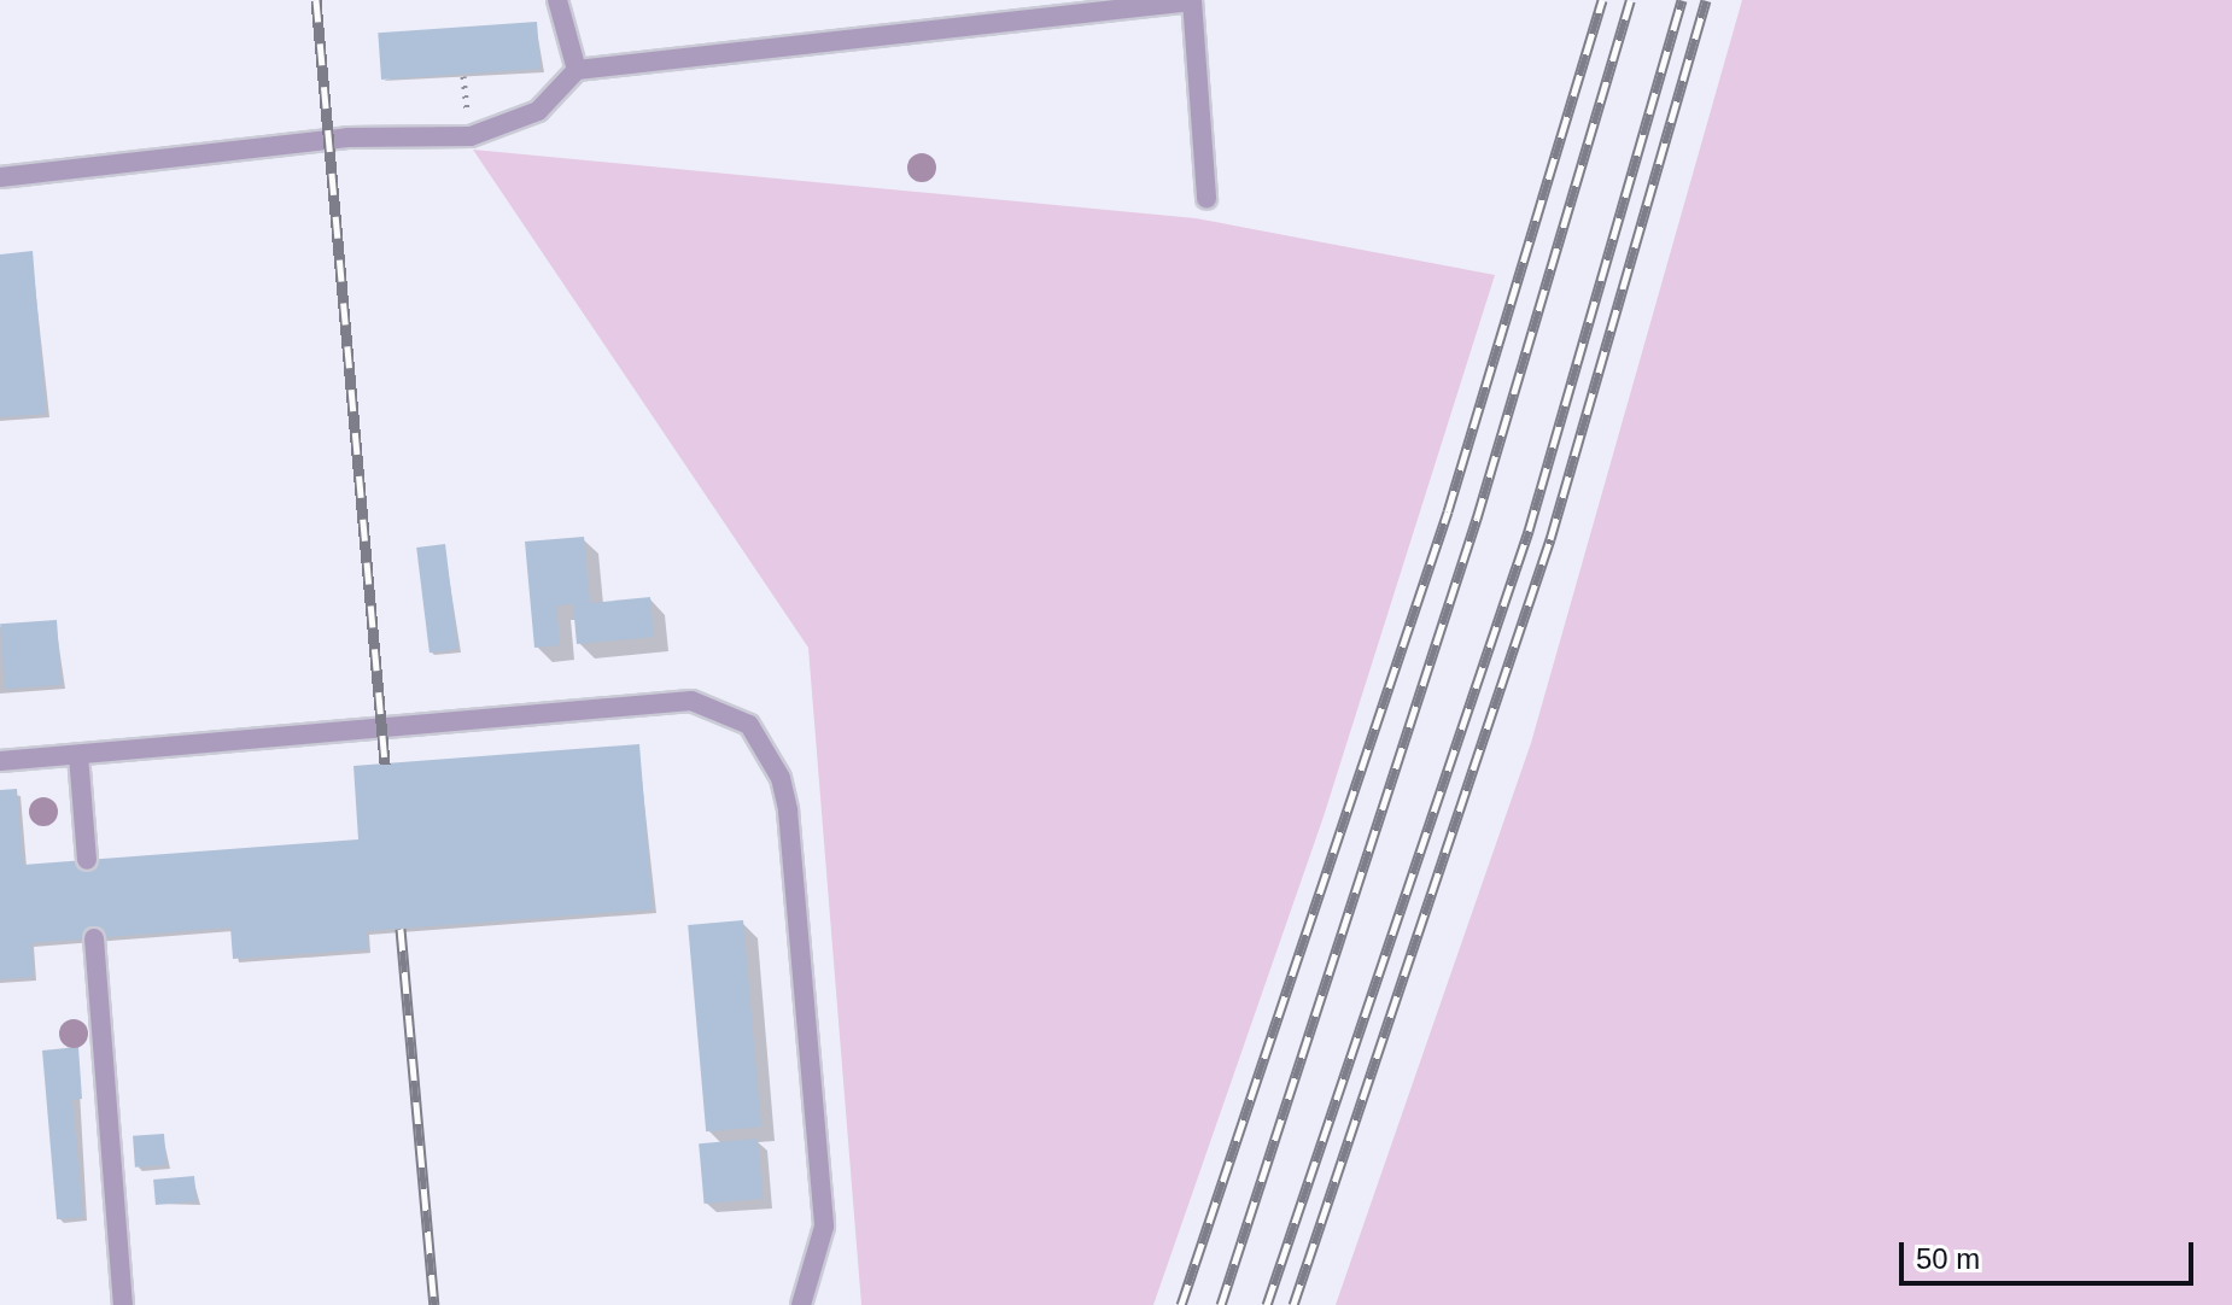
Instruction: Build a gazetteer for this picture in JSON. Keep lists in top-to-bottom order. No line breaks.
{"scale_bar":"50 m"}
